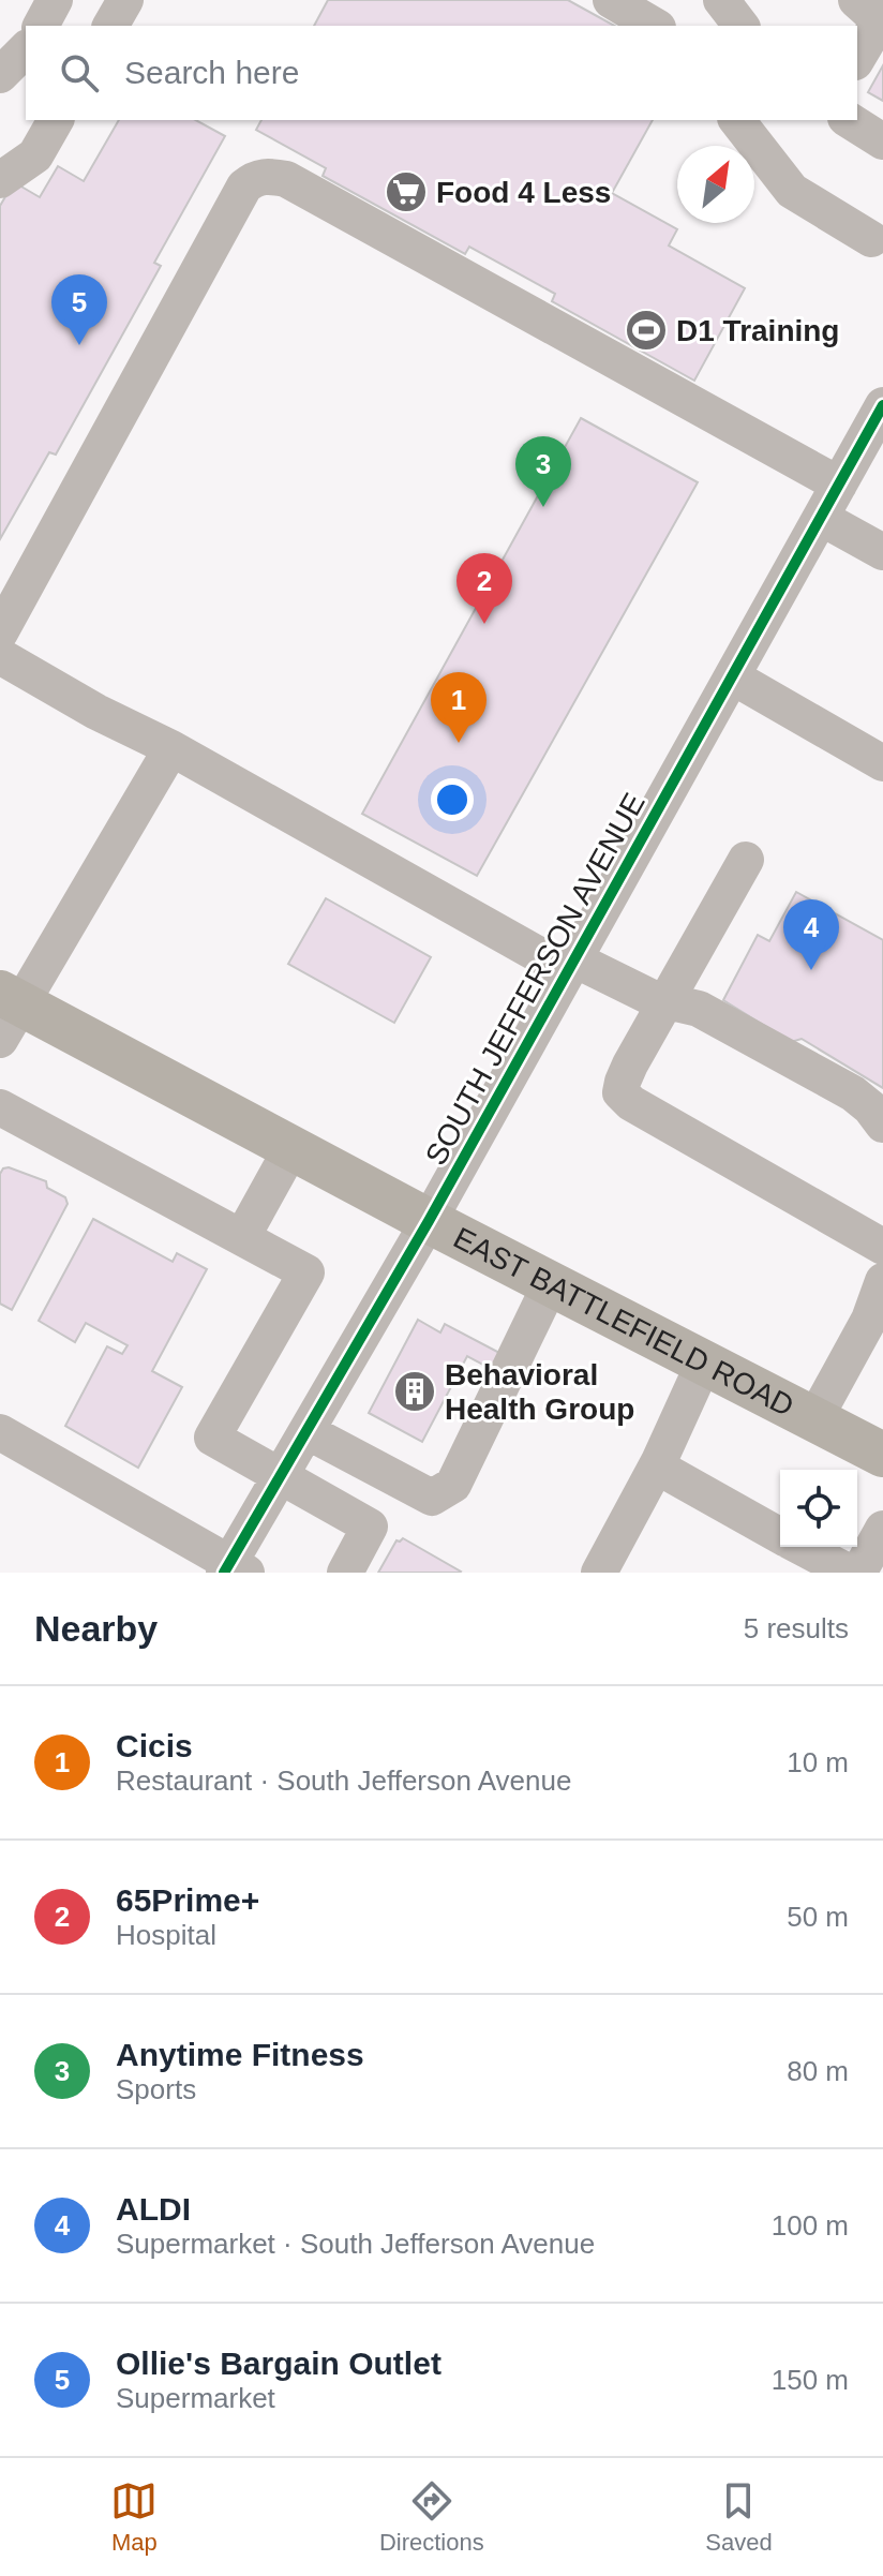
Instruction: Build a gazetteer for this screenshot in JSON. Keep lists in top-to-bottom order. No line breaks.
{"streets":{"main road":["EAST BATTLEFIELD ROAD"],"street":["SOUTH JEFFERSON AVENUE"]},"crossings":[["SOUTH JEFFERSON AVENUE","EAST BATTLEFIELD ROAD"]],"places":{"supermarket":["Food 4 Less"],"sports":["D1 Training"],"building":["Behavioral Health Group"]},"north":"top right","page":{"search":"Search here","pins":["5","3","2","1","4"],"heading":["Nearby","5 results"],"list":[{"mark":"1","name":"Cicis","note":"Restaurant · South Jefferson Avenue","value":"10 m"},{"mark":"2","name":"65Prime+","note":"Hospital","value":"50 m"},{"mark":"3","name":"Anytime Fitness","note":"Sports","value":"80 m"},{"mark":"4","name":"ALDI","note":"Supermarket · South Jefferson Avenue","value":"100 m"},{"mark":"5","name":"Ollie's Bargain Outlet","note":"Supermarket","value":"150 m"}],"nav":["Map","Directions","Saved"]}}
